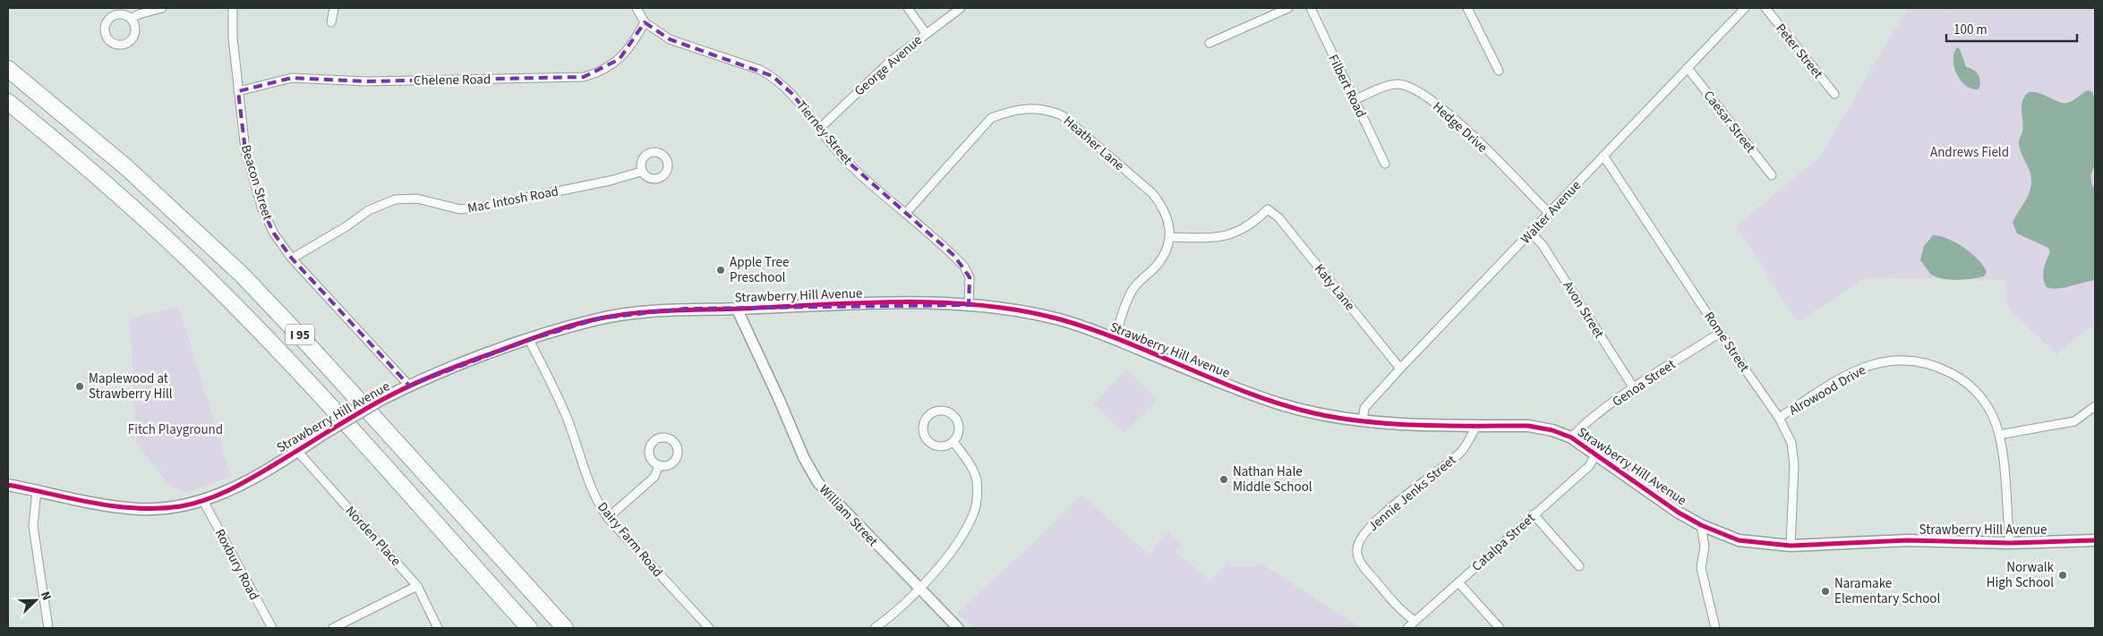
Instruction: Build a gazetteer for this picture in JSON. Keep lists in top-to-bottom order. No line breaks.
{"streets":{"highway":["I 95"],"main road":["Strawberry Hill Avenue"],"street":["Peter Street","George Avenue","Chelene Road","Filbert Road","Caesar Street","Hedge Drive","Tierney Street","Heather Lane","Beacon Street","Mac Intosh Road","Walter Avenue","Katy Lane","Avon Street","Rome Street","Genoa Street","Alrowood Drive","Jennie Jenks Street","William Street","Norden Place","Dairy Farm Road","Catalpa Street","Roxbury Road"]},"crossings":[["George Avenue","Tierney Street"],["Chelene Road","Tierney Street"],["Chelene Road","Beacon Street"],["Filbert Road","Hedge Drive"],["Caesar Street","Walter Avenue"],["Hedge Drive","Walter Avenue"],["Tierney Street","Heather Lane"],["Tierney Street","Strawberry Hill Avenue"],["Heather Lane","Katy Lane"],["Beacon Street","Mac Intosh Road"],["Beacon Street","Strawberry Hill Avenue"],["Walter Avenue","Katy Lane"],["Walter Avenue","Strawberry Hill Avenue"],["Walter Avenue","Avon Street"],["Walter Avenue","Rome Street"],["Strawberry Hill Avenue","Rome Street"],["Strawberry Hill Avenue","Genoa Street"],["Strawberry Hill Avenue","Alrowood Drive"],["Strawberry Hill Avenue","Jennie Jenks Street"],["Strawberry Hill Avenue","William Street"],["Strawberry Hill Avenue","Norden Place"],["Strawberry Hill Avenue","Dairy Farm Road"],["Strawberry Hill Avenue","Catalpa Street"],["Strawberry Hill Avenue","Roxbury Road"],["Avon Street","Genoa Street"],["Rome Street","Genoa Street"],["Rome Street","Alrowood Drive"],["Jennie Jenks Street","Catalpa Street"]],"parks":["Andrews Field","Fitch Playground"],"places":["Apple Tree Preschool","Maplewood at Strawberry Hill","Nathan Hale Middle School","Norwalk High School","Naramake Elementary School"],"scale_bar":"100 m","north":"top right"}
